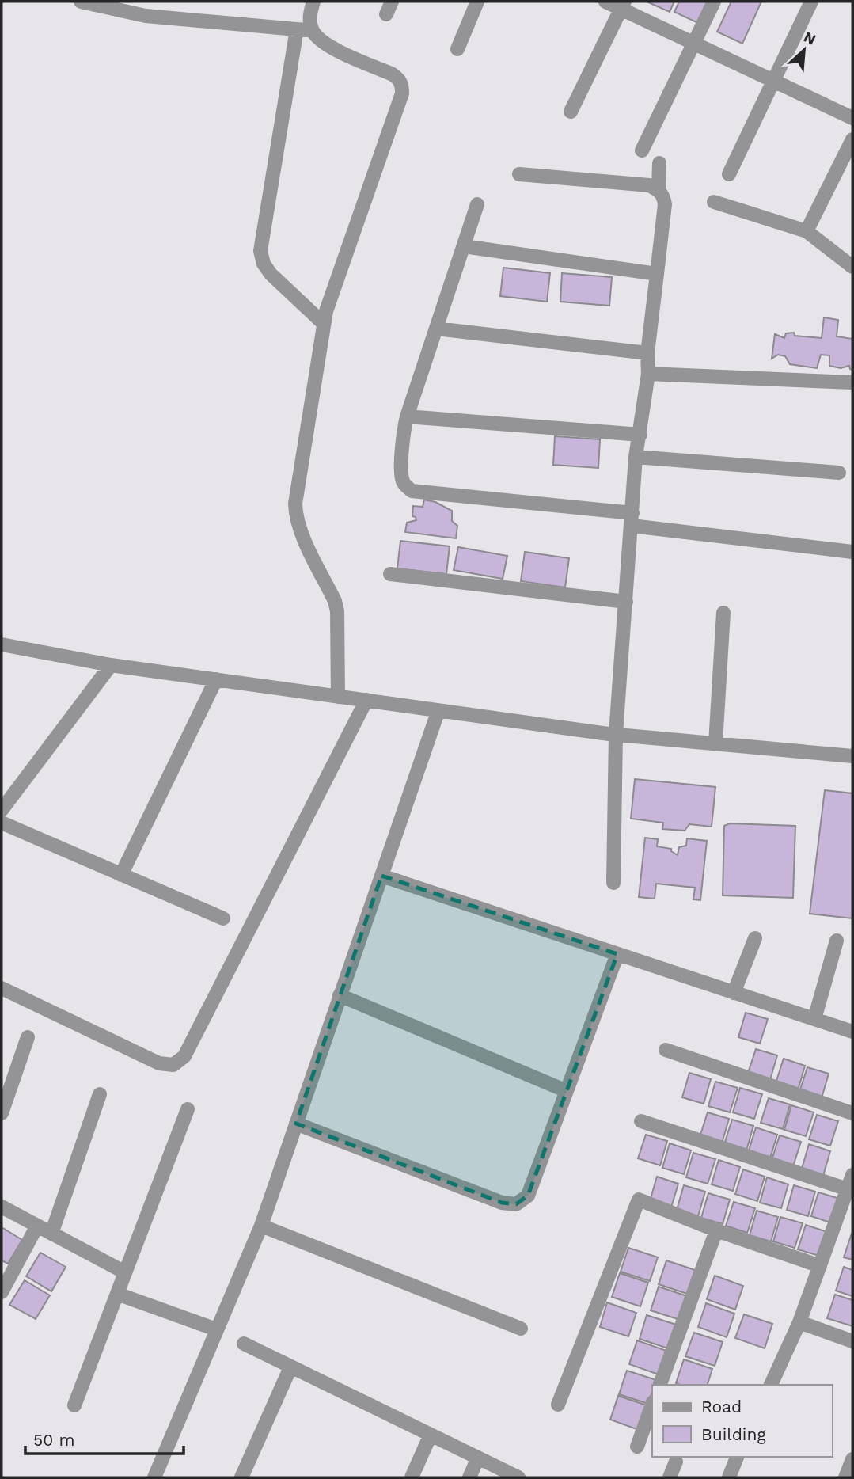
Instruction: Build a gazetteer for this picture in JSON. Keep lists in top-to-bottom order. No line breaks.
{"legend":["Road","Building"],"scale_bar":"50 m","north":"top right"}
